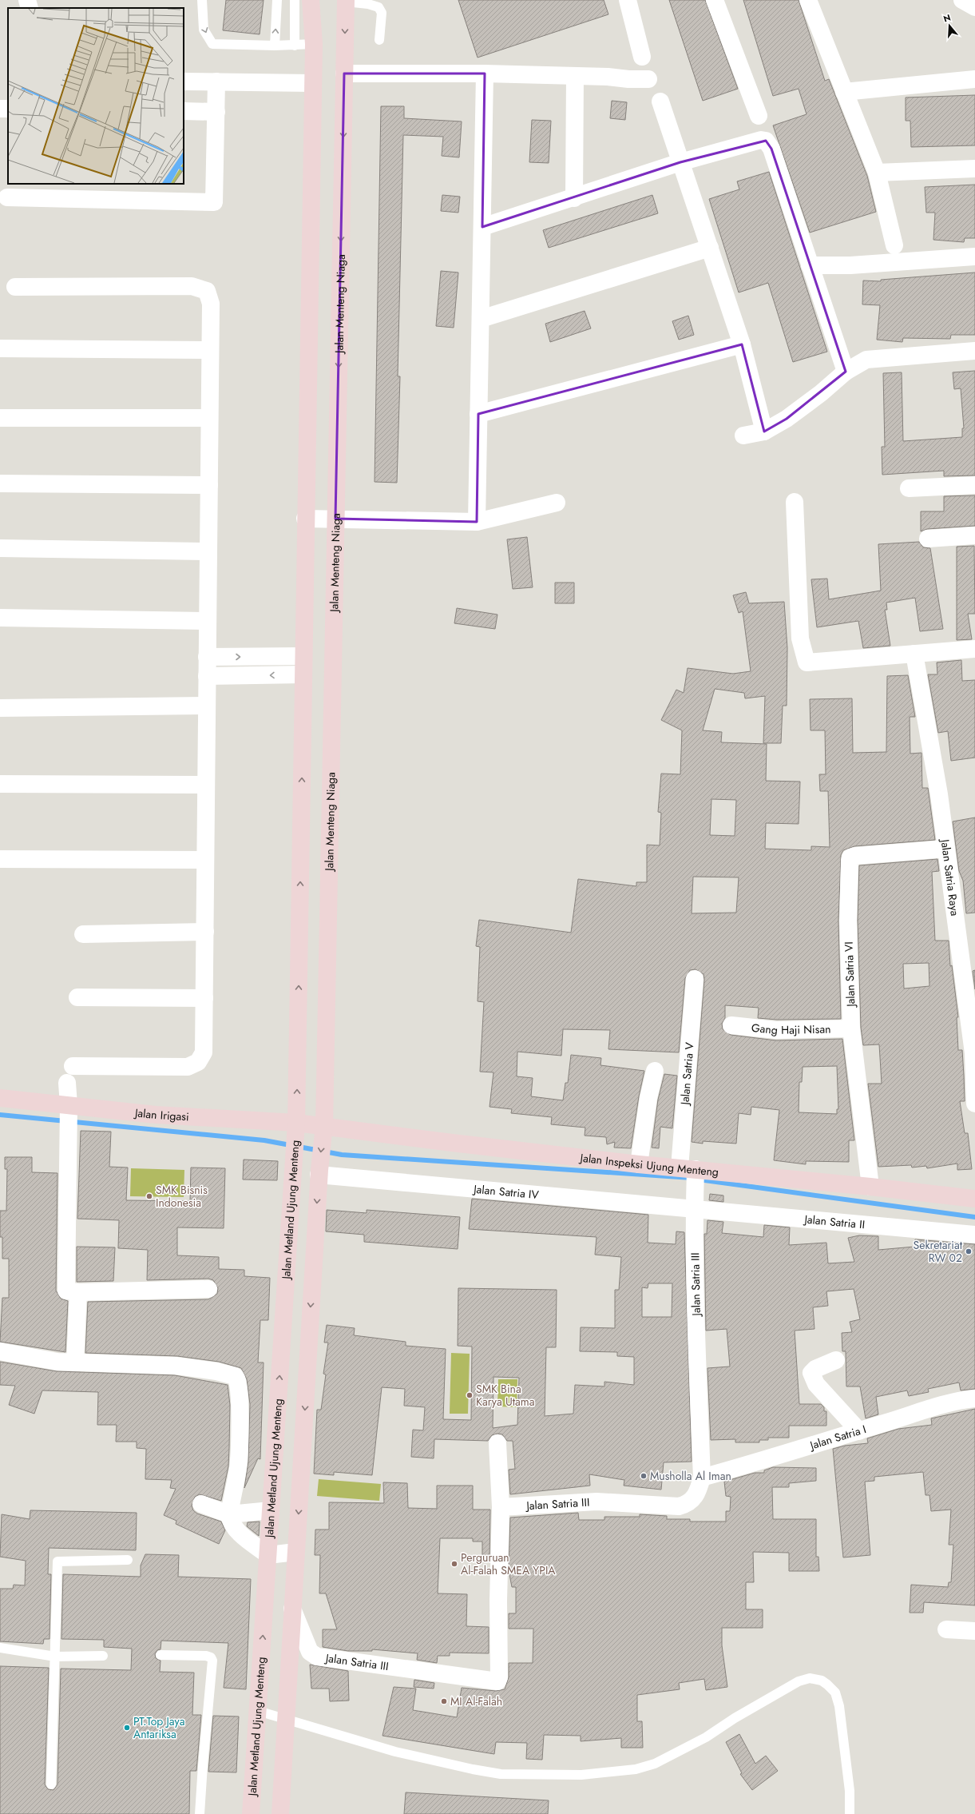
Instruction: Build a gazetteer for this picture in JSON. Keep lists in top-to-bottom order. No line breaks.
{"streets":{"street":["Jalan Menteng Niaga","Jalan Satria Raya","Jalan Satria VI","Gang Haji Nisan","Jalan Satria V","Jalan Irigasi","Jalan Inspeksi Ujung Menteng","Jalan Satria IV","Jalan Metland Ujung Menteng","Jalan Satria II","Jalan Satria III","Jalan Satria I"]},"crossings":[["Jalan Menteng Niaga","Jalan Irigasi"],["Jalan Menteng Niaga","Jalan Inspeksi Ujung Menteng"],["Jalan Satria Raya","Jalan Satria VI"],["Jalan Satria VI","Gang Haji Nisan"],["Jalan Satria VI","Jalan Inspeksi Ujung Menteng"],["Jalan Satria V","Jalan Inspeksi Ujung Menteng"],["Jalan Satria V","Jalan Satria III"],["Jalan Irigasi","Jalan Inspeksi Ujung Menteng"],["Jalan Irigasi","Jalan Metland Ujung Menteng"],["Jalan Inspeksi Ujung Menteng","Jalan Satria III"],["Jalan Satria IV","Jalan Satria II"],["Jalan Satria IV","Jalan Satria III"],["Jalan Satria II","Jalan Satria III"],["Jalan Satria III","Jalan Satria I"]],"places":["SMK Bisnis Indonesia","Sekretariat RW 02","SMK Bina Karya Utama","Musholla Al Iman","Perguruan Al-Falah SMEA YPIA","MI Al-Falah","PT.Top Jaya Antariksa"],"north":"top"}
